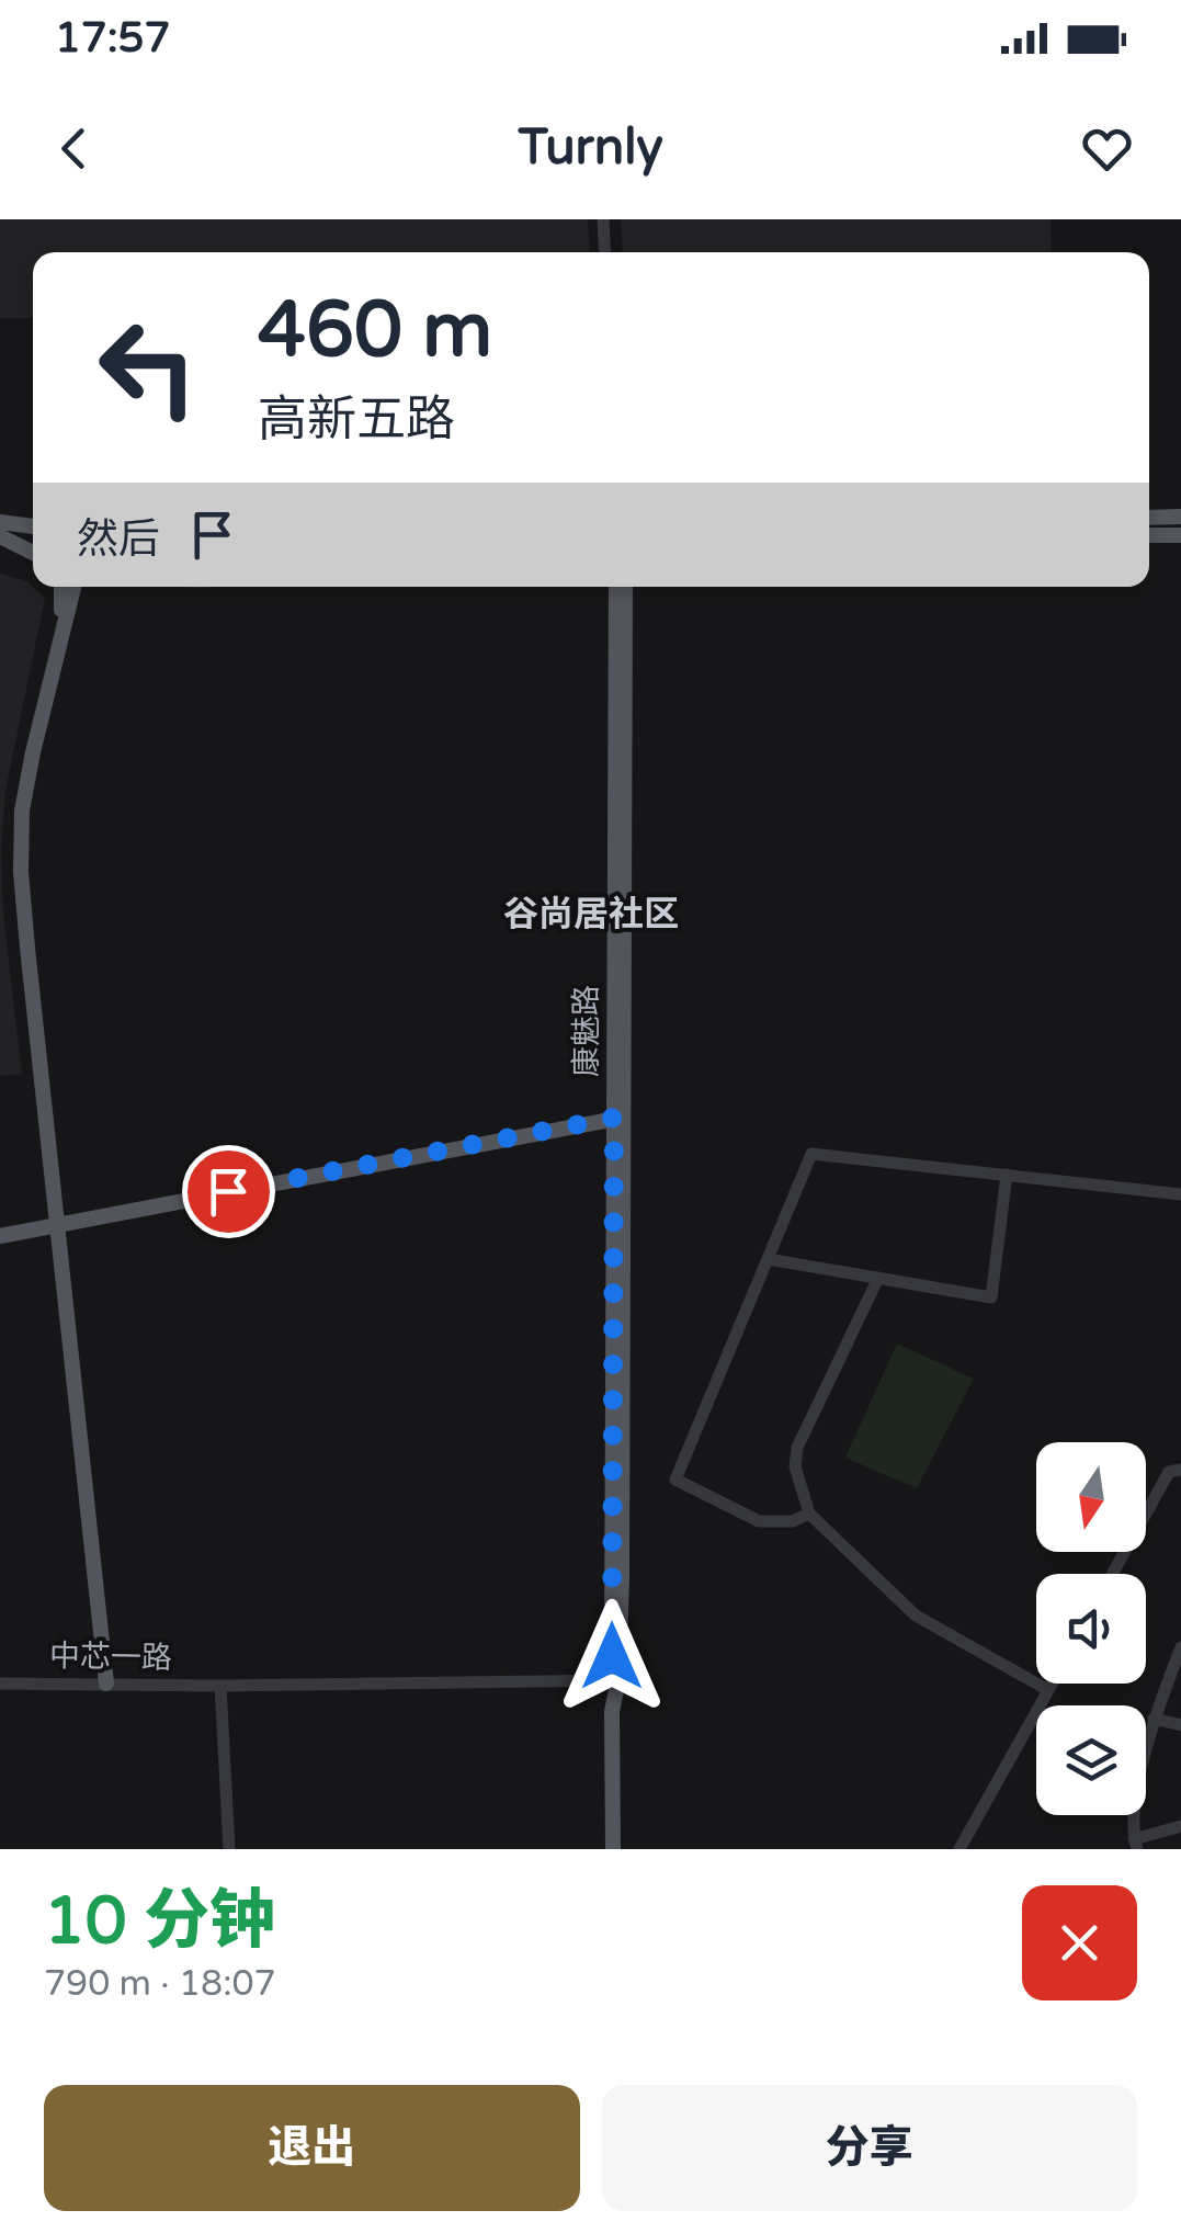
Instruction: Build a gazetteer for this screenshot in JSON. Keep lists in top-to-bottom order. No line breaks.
{"streets":{"main road":["康魅路"],"street":["中芯一路"]},"crossings":[["康魅路","中芯一路"]],"districts":["谷尚居社区"],"north":"bottom","page":{"status":"17:57","header":"Turnly","turn":["460 m","高新五路"],"then":"然后","heading":["10 分钟","790 m · 18:07"],"buttons":["退出","分享"]}}
